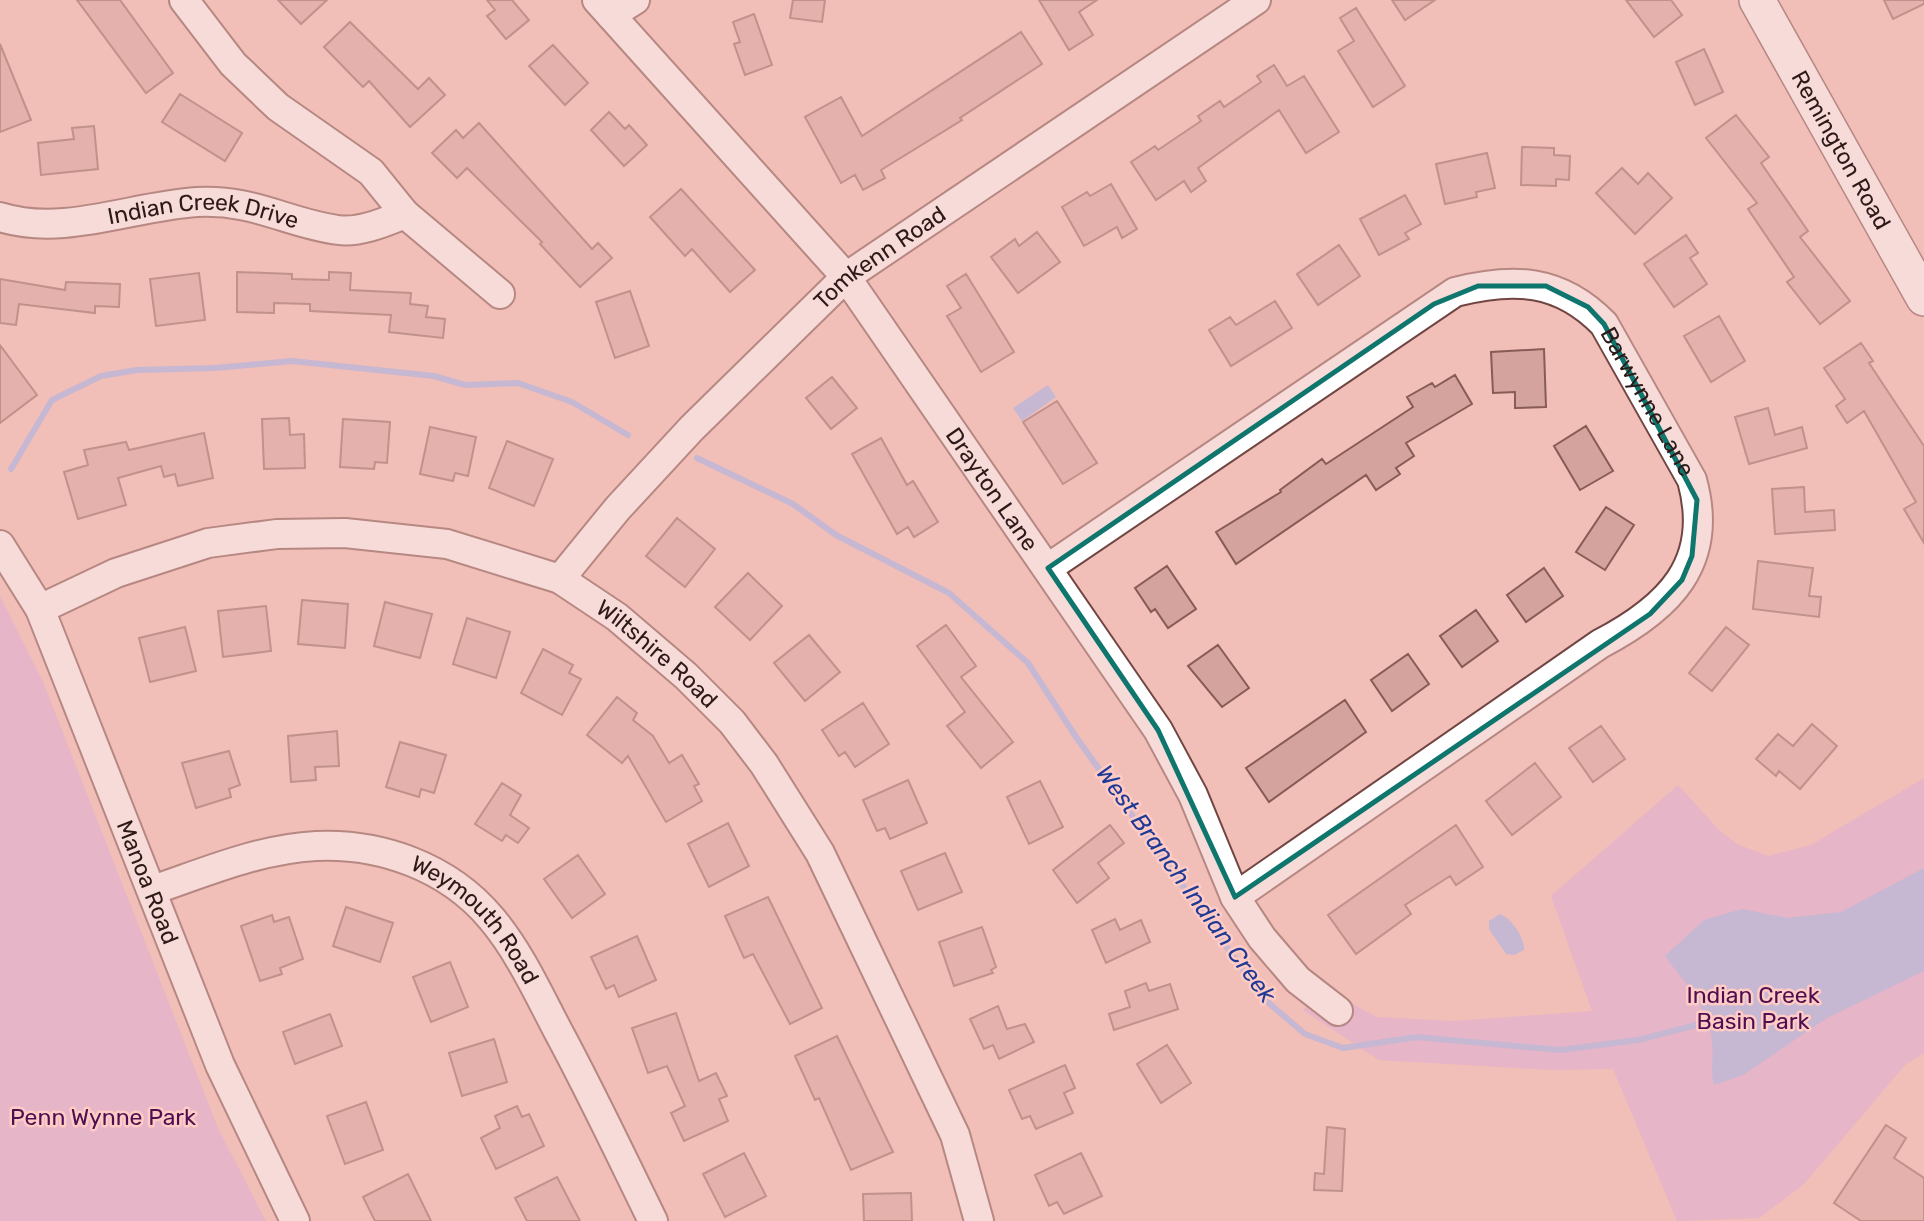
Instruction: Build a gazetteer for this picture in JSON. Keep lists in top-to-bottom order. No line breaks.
{"streets":{"main road":["Remington Road"],"street":["Indian Creek Drive","Tomkenn Road","Barwynne Lane","Drayton Lane","Wiltshire Road","Manoa Road","Weymouth Road"]},"crossings":[["Tomkenn Road","Drayton Lane"],["Tomkenn Road","Wiltshire Road"],["Barwynne Lane","Drayton Lane"],["Wiltshire Road","Manoa Road"],["Manoa Road","Weymouth Road"]],"water":["West Branch Indian Creek"],"parks":["Indian Creek Basin Park","Penn Wynne Park"]}
